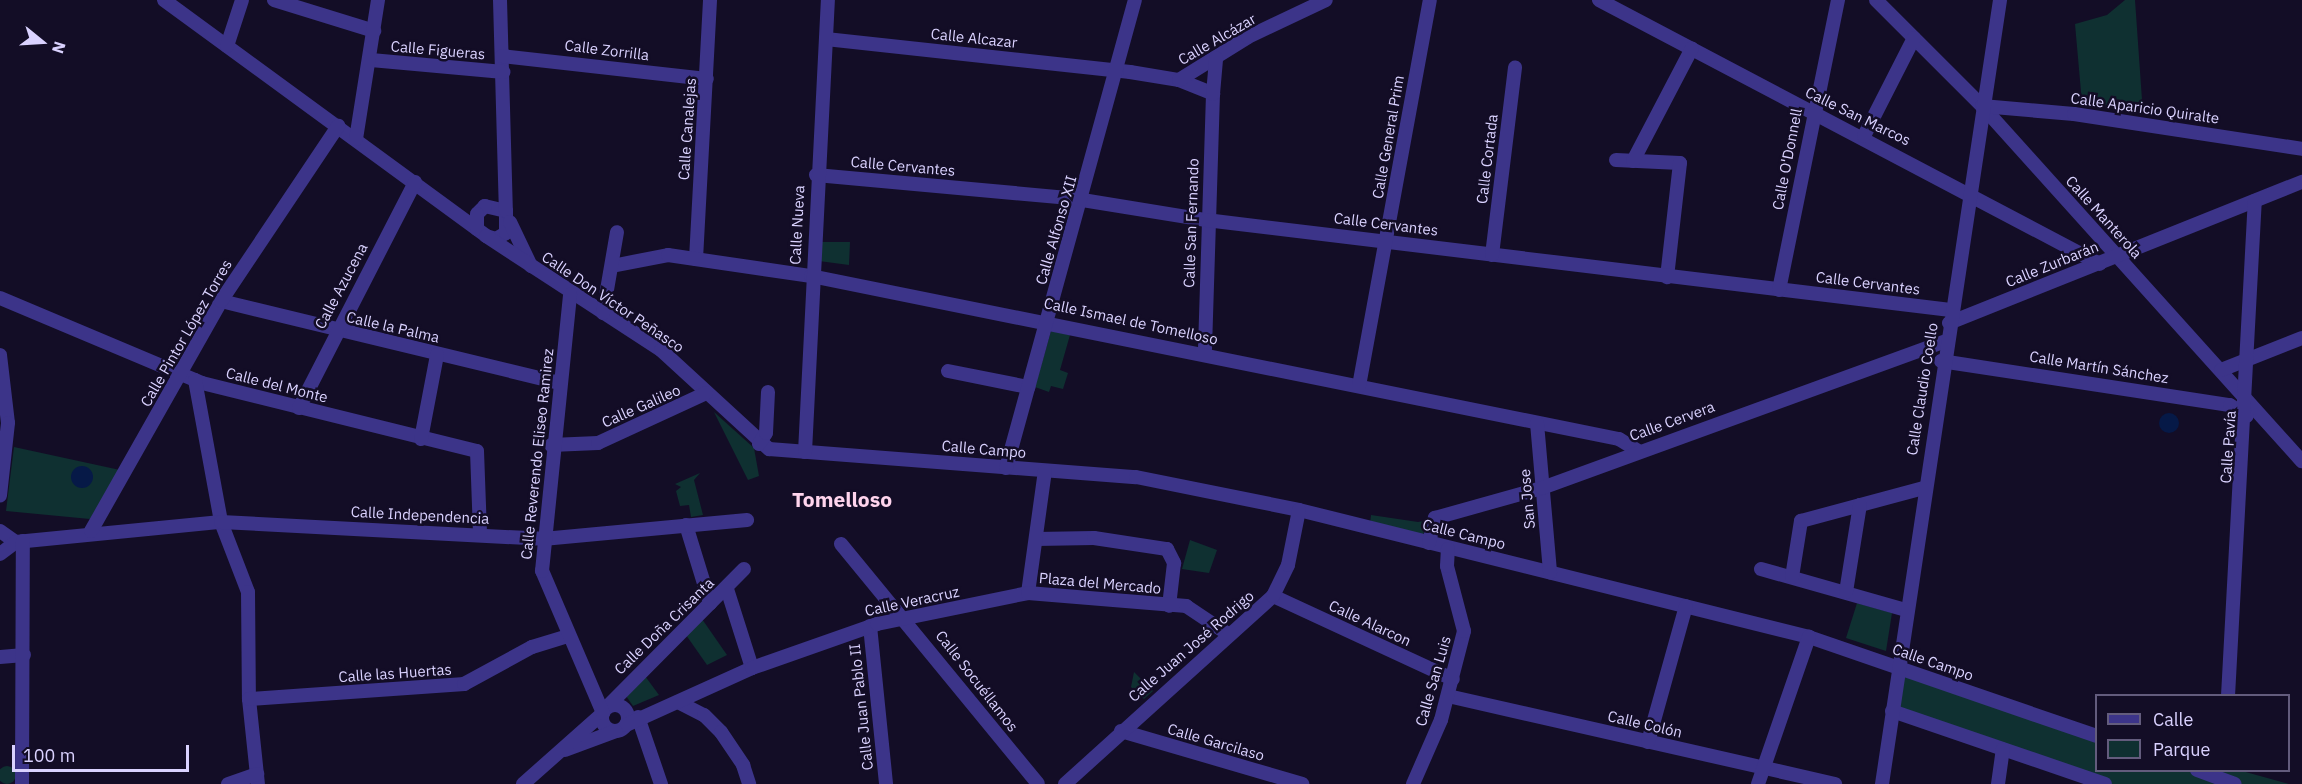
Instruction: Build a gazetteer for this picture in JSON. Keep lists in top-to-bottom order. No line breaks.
{"streets":{"street":["Calle Alcazar","Calle Alcázar","Calle Figueras","Calle Zorrilla","Calle Aparicio Quiralte","Calle San Marcos","Calle Canalejas","Calle General Prim","Calle Cortada","Calle O'Donnell","Calle Cervantes","Calle Manterola","Calle San Fernando","Calle Nueva","Calle Alfonso XII","Calle Zurbarán","Calle Azucena","Calle Don Víctor Peñasco","Calle Ismael de Tomelloso","Calle la Palma","Calle Pintor López Torres","Calle Martín Sánchez","Calle del Monte","Calle Claudio Coello","Calle Galileo","Calle Cervera","Calle Pavía","Calle Campo","Calle Reverendo Eliseo Ramirez","San Jose","Calle Independencia","Plaza del Mercado","Calle Veracruz","Calle Alarcon","Calle Doña Crisanta","Calle Juan José Rodrigo","Calle las Huertas","Calle Socuéllamos","Calle San Luis","Calle Juan Pablo II","Calle Colón","Calle Garcilaso"]},"crossings":[["Calle Alcazar","Calle Alcázar"],["Calle Alcazar","Calle Nueva"],["Calle Alcazar","Calle Alfonso XII"],["Calle Alcázar","Calle San Fernando"],["Calle Alcázar","Calle Alfonso XII"],["Calle Zorrilla","Calle Canalejas"],["Calle Aparicio Quiralte","Calle Manterola"],["Calle Aparicio Quiralte","Calle Claudio Coello"],["Calle San Marcos","Calle O'Donnell"],["Calle San Marcos","Calle Zurbarán"],["Calle San Marcos","Calle Claudio Coello"],["Calle Canalejas","Calle Ismael de Tomelloso"],["Calle General Prim","Calle Cervantes"],["Calle General Prim","Calle Ismael de Tomelloso"],["Calle Cortada","Calle Cervantes"],["Calle O'Donnell","Calle Cervantes"],["Calle Cervantes","Calle San Fernando"],["Calle Cervantes","Calle Nueva"],["Calle Cervantes","Calle Alfonso XII"],["Calle Cervantes","Calle Zurbarán"],["Calle Cervantes","Calle Claudio Coello"],["Calle Manterola","Calle Zurbarán"],["Calle Manterola","Calle Claudio Coello"],["Calle Manterola","Calle Pavía"],["Calle San Fernando","Calle Ismael de Tomelloso"],["Calle Nueva","Calle Ismael de Tomelloso"],["Calle Nueva","Calle Campo"],["Calle Alfonso XII","Calle Ismael de Tomelloso"],["Calle Alfonso XII","Calle Campo"],["Calle Zurbarán","Calle Claudio Coello"],["Calle Zurbarán","Calle Pavía"],["Calle Azucena","Calle Don Víctor Peñasco"],["Calle Azucena","Calle la Palma"],["Calle Azucena","Calle del Monte"],["Calle Don Víctor Peñasco","Calle Pintor López Torres"],["Calle Don Víctor Peñasco","Calle Galileo"],["Calle Don Víctor Peñasco","Calle Reverendo Eliseo Ramirez"],["Calle Ismael de Tomelloso","Calle Cervera"],["Calle Ismael de Tomelloso","San Jose"],["Calle la Palma","Calle Pintor López Torres"],["Calle la Palma","Calle Reverendo Eliseo Ramirez"],["Calle Pintor López Torres","Calle del Monte"],["Calle Pintor López Torres","Calle Independencia"],["Calle Martín Sánchez","Calle Claudio Coello"],["Calle Martín Sánchez","Calle Pavía"],["Calle del Monte","Calle Independencia"],["Calle Claudio Coello","Calle Cervera"],["Calle Claudio Coello","Calle Campo"],["Calle Galileo","Calle Reverendo Eliseo Ramirez"],["Calle Cervera","Calle Campo"],["Calle Cervera","San Jose"],["Calle Campo","San Jose"],["Calle Campo","Calle Juan José Rodrigo"],["Calle Campo","Calle San Luis"],["Calle Reverendo Eliseo Ramirez","Calle Independencia"],["Calle Reverendo Eliseo Ramirez","Calle Doña Crisanta"],["Calle Reverendo Eliseo Ramirez","Calle las Huertas"],["Plaza del Mercado","Calle Veracruz"],["Plaza del Mercado","Calle Juan José Rodrigo"],["Calle Veracruz","Calle Doña Crisanta"],["Calle Veracruz","Calle Socuéllamos"],["Calle Veracruz","Calle Juan Pablo II"],["Calle Alarcon","Calle Juan José Rodrigo"],["Calle Alarcon","Calle San Luis"],["Calle Juan José Rodrigo","Calle Garcilaso"],["Calle San Luis","Calle Colón"]],"districts":["Tomelloso"],"legend":["Calle","Parque"],"scale_bar":"100 m","north":"right"}
